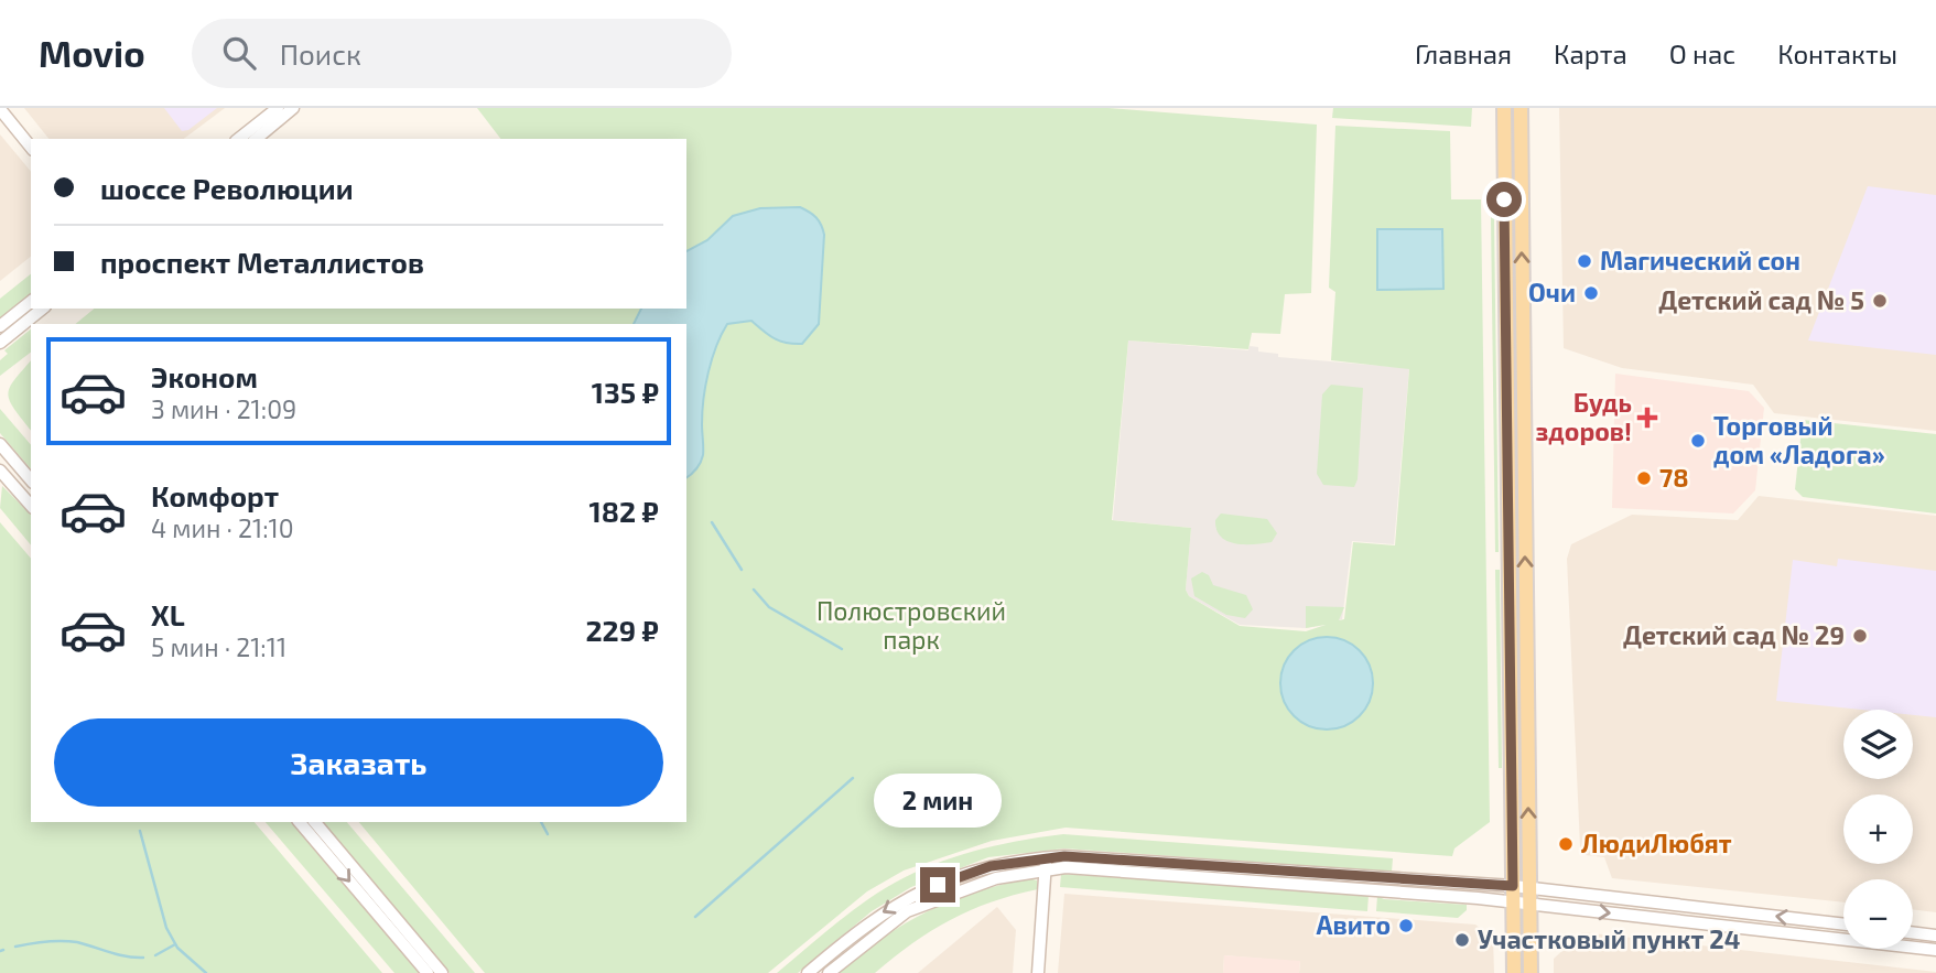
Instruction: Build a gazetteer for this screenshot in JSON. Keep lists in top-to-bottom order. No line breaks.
{"parks":["Полюстровский парк"],"places":{"other":["Магический сон","Очи","Детский сад № 5","Торговый дом «Ладога»","78","Детский сад № 29","ЛюдиЛюбят","Авито","Участковый пункт 24"],"health":["Будь здоров!"]},"page":{"header":"Movio","search":"Поиск","nav":["Главная","Карта","О нас","Контакты"],"banner":["шоссе Революции","проспект Металлистов"],"list":[{"name":"Эконом","note":"3 мин · 21:09","value":"135 ₽"},{"name":"Комфорт","note":"4 мин · 21:10","value":"182 ₽"},{"name":"XL","note":"5 мин · 21:11","value":"229 ₽"}],"buttons":"Заказать","map_buttons":["+","−"],"bubble":"2 мин"}}
